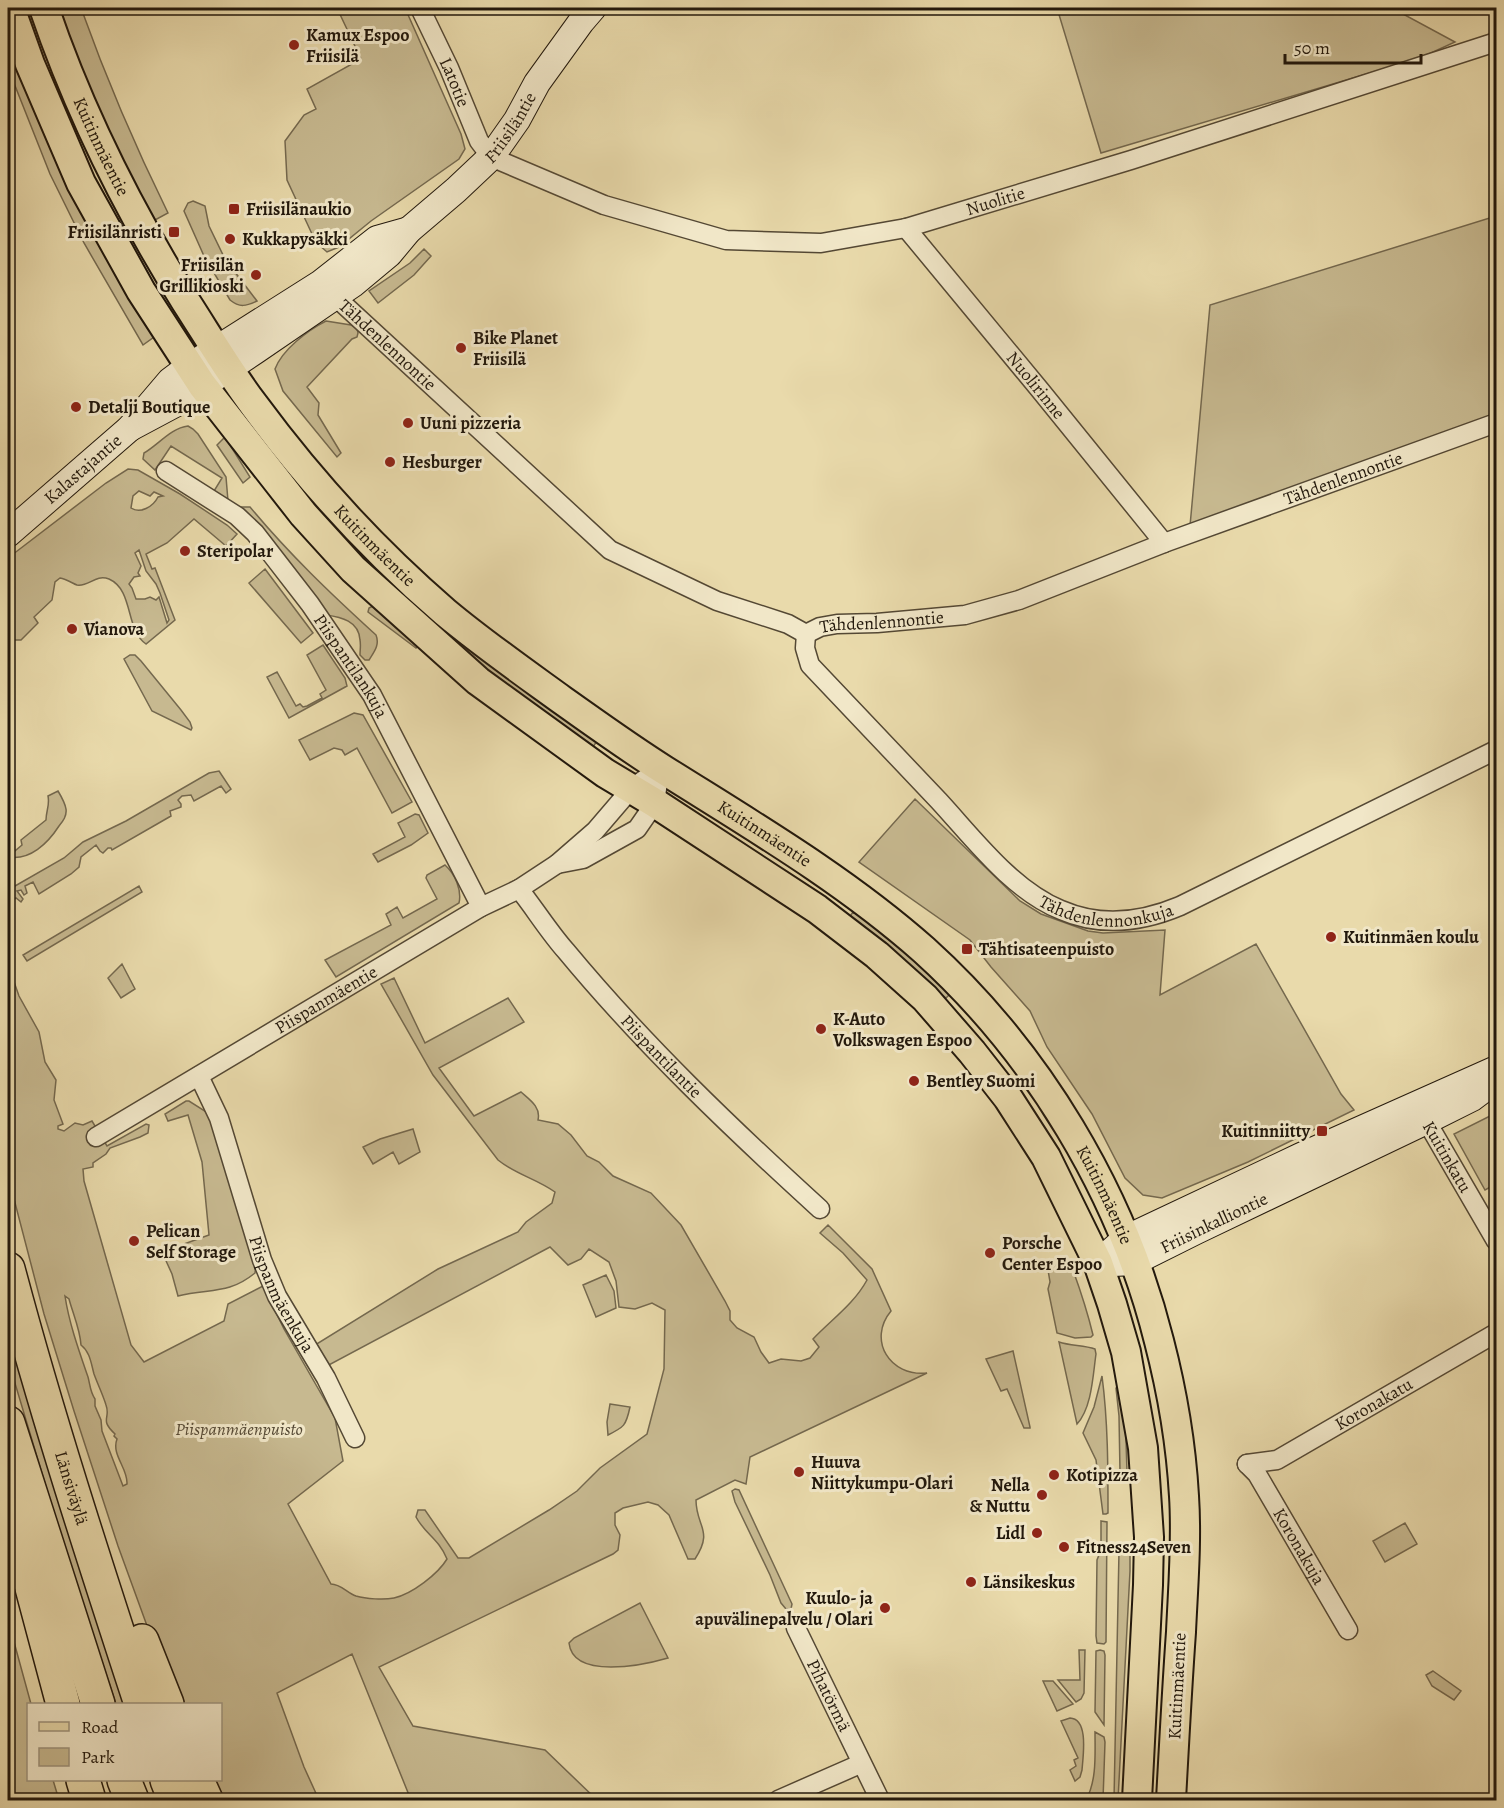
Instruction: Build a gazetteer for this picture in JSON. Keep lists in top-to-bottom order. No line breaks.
{"streets":{"highway":["Länsiväylä"],"main road":["Friisiläntie","Kuitinmäentie","Kalastajantie","Friisinkalliontie"],"street":["Latotie","Nuolitie","Tähdenlennontie","Nuolirinne","Piispantilankuja","Tähdenlennonkuja","Piispanmäentie","Piispantilantie","Kuitinkatu","Piispanmäenkuja","Koronakatu","Koronakuja","Pihatörmä"]},"crossings":[["Latotie","Friisiläntie"],["Latotie","Nuolitie"],["Friisiläntie","Kuitinmäentie"],["Friisiläntie","Nuolitie"],["Friisiläntie","Tähdenlennontie"],["Friisiläntie","Kalastajantie"],["Kuitinmäentie","Kalastajantie"],["Kuitinmäentie","Piispanmäentie"],["Kuitinmäentie","Friisinkalliontie"],["Nuolitie","Nuolirinne"],["Tähdenlennontie","Nuolirinne"],["Tähdenlennontie","Tähdenlennonkuja"],["Piispantilankuja","Piispanmäentie"],["Piispanmäentie","Piispantilantie"],["Piispanmäentie","Piispanmäenkuja"],["Kuitinkatu","Friisinkalliontie"],["Koronakatu","Koronakuja"]],"parks":["Piispanmäenpuisto"],"places":{"other":["Kamux Espoo Friisilä","Kukkapysäkki","Friisilän Grillikioski","Bike Planet Friisilä","Detalji Boutique","Uuni pizzeria","Hesburger","Steripolar","Vianova","Kuitinmäen koulu","K-Auto Volkswagen Espoo","Bentley Suomi","Pelican Self Storage","Porsche Center Espoo","Huuva Niittykumpu-Olari","Kotipizza","Nella & Nuttu","Lidl","Fitness24Seven","Länsikeskus","Kuulo- ja apuvälinepalvelu / Olari"],"transit":["Friisilänaukio","Friisilänristi","Tähtisateenpuisto","Kuitinniitty"]},"legend":["Road","Park"],"scale_bar":"50 m"}
